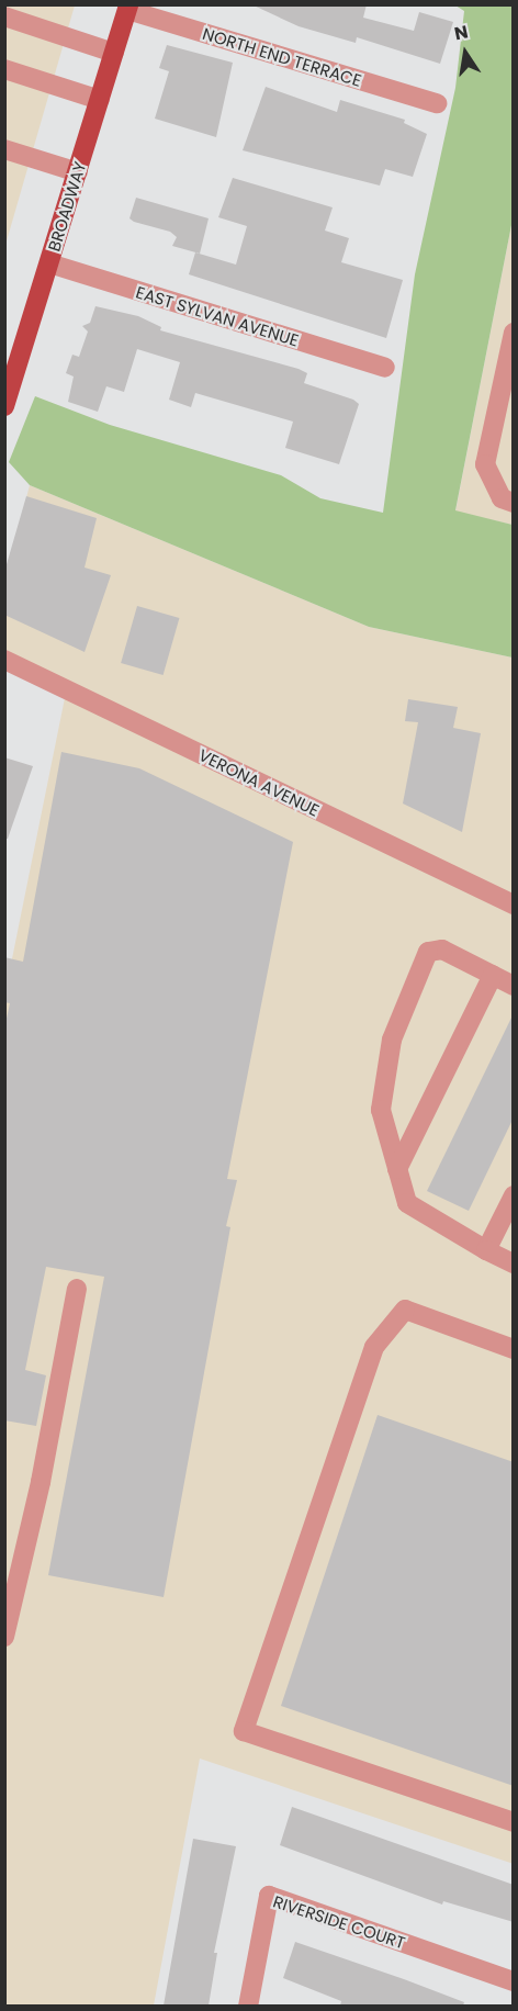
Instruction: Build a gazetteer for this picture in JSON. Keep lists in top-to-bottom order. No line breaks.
{"streets":{"main road":["BROADWAY"],"street":["NORTH END TERRACE","EAST SYLVAN AVENUE","VERONA AVENUE","RIVERSIDE COURT"]},"crossings":[["NORTH END TERRACE","BROADWAY"],["BROADWAY","EAST SYLVAN AVENUE"]],"north":"top"}
